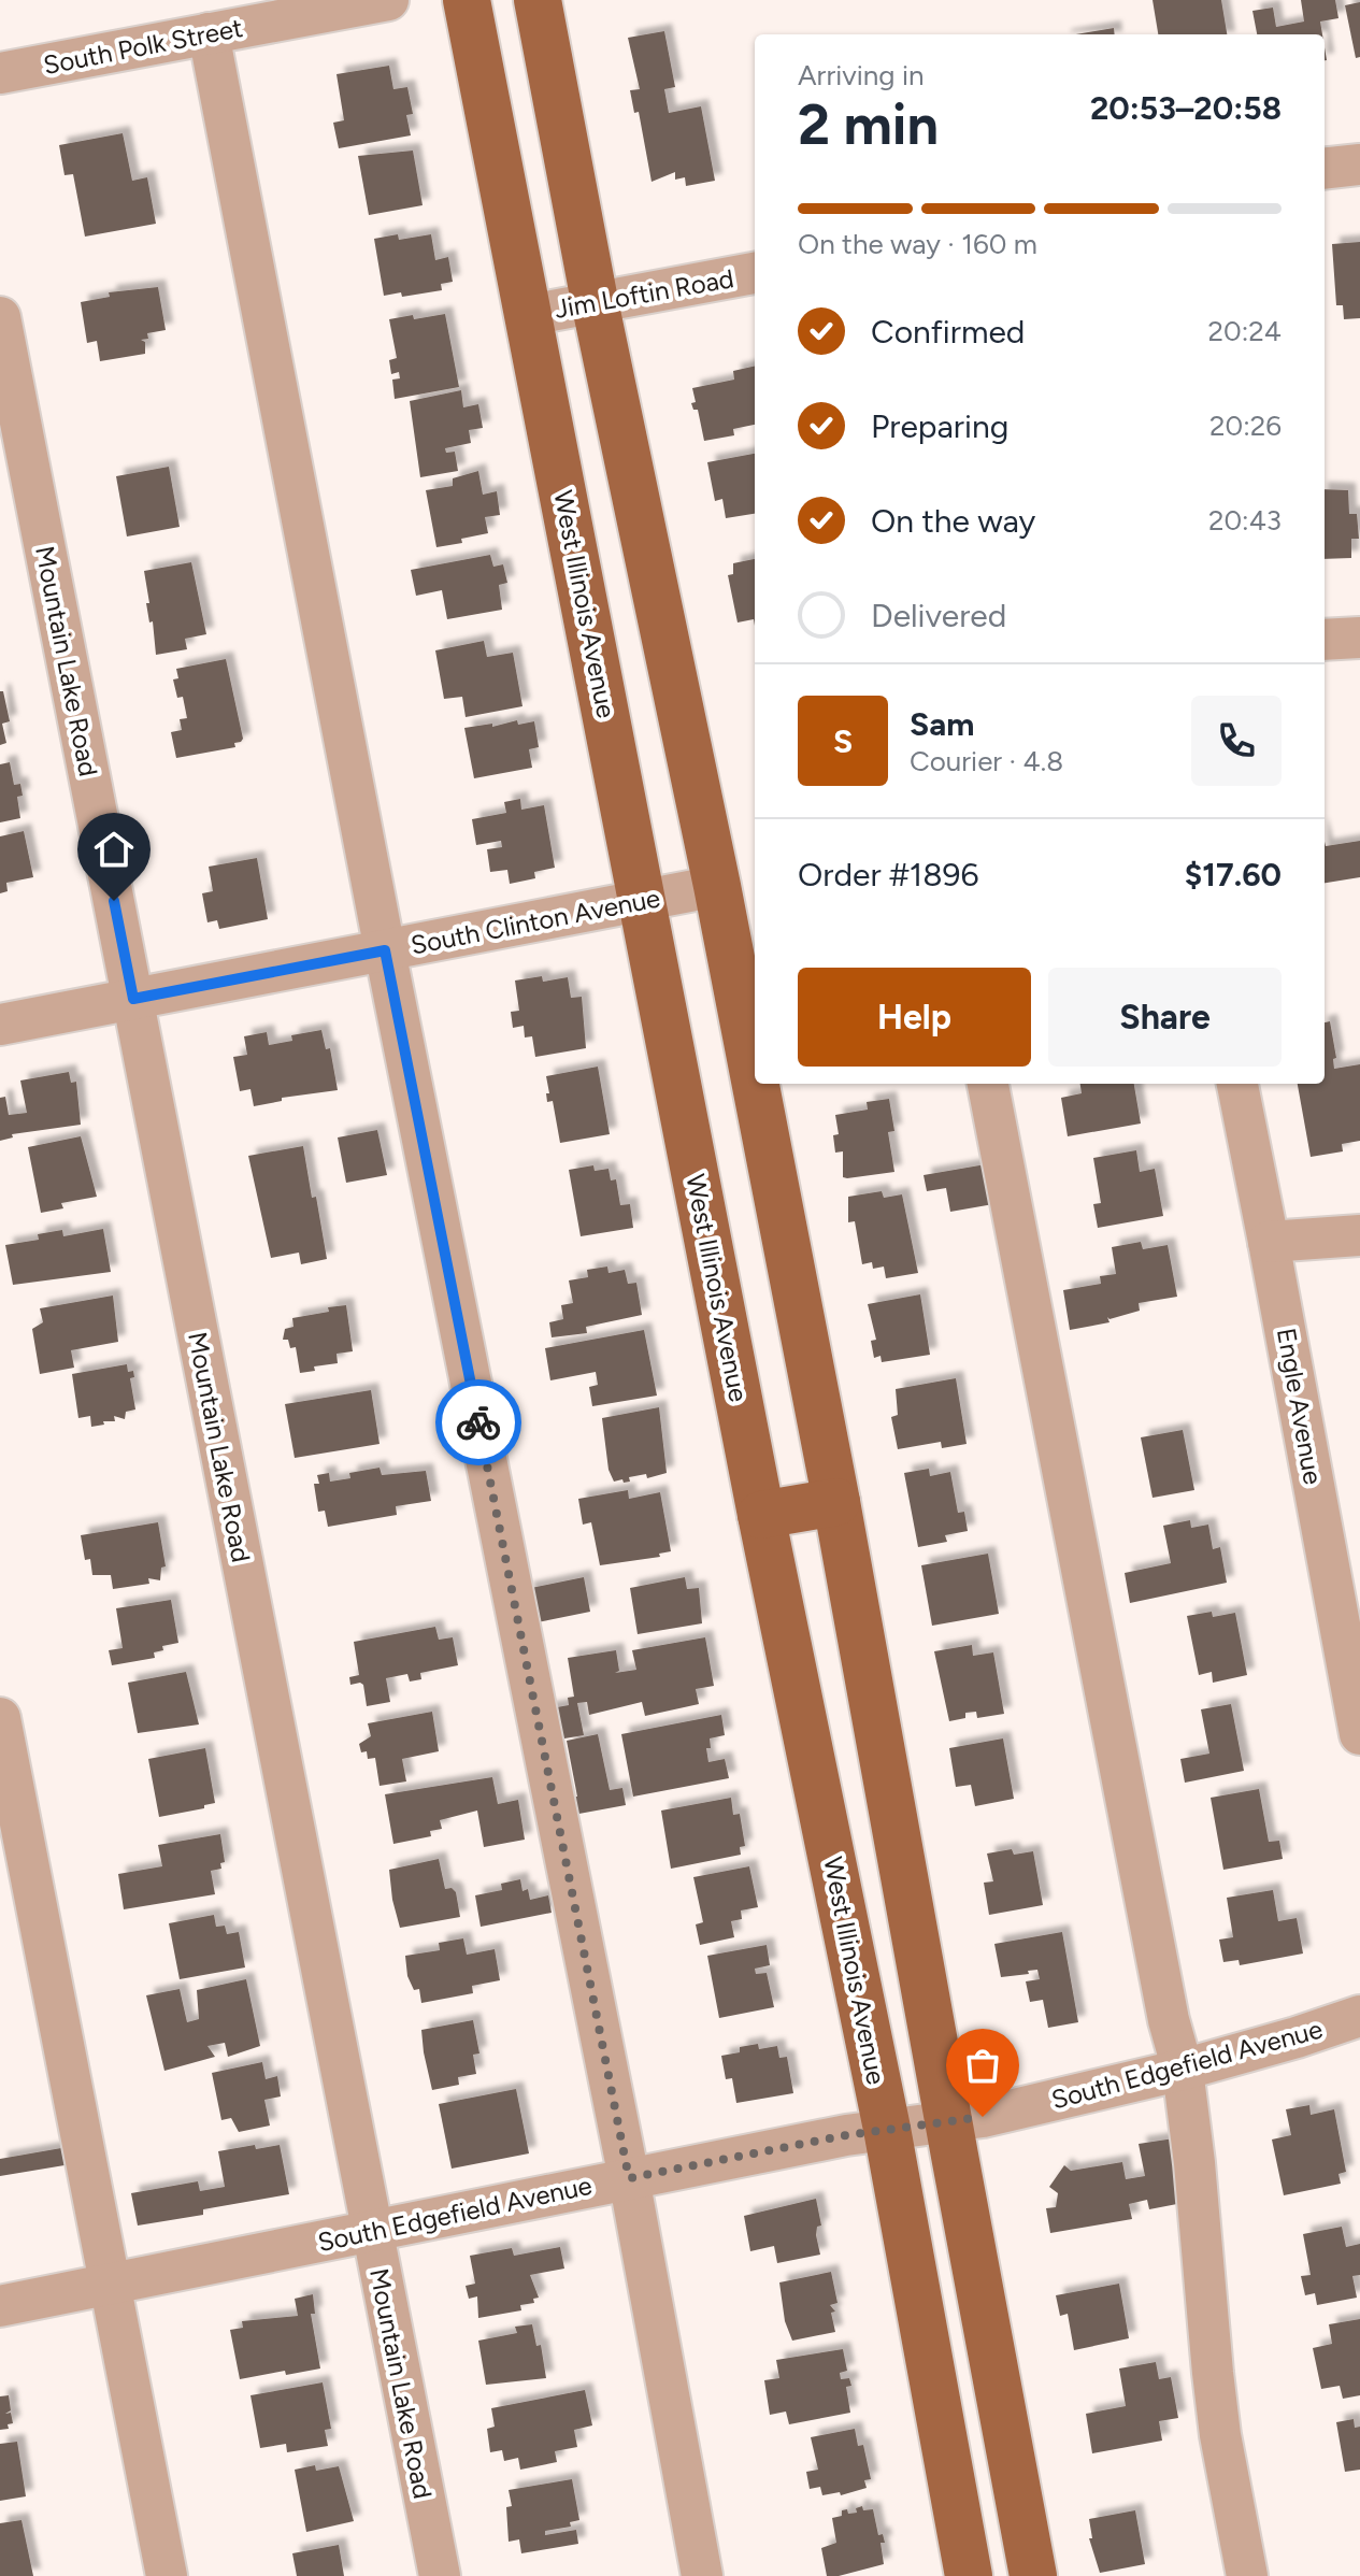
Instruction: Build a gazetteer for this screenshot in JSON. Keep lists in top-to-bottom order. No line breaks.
{"streets":{"main road":["West Illinois Avenue"],"street":["South Polk Street","Jim Loftin Road","Mountain Lake Road","South Clinton Avenue","Engle Avenue","South Edgefield Avenue"]},"crossings":[["Jim Loftin Road","West Illinois Avenue"],["West Illinois Avenue","South Clinton Avenue"],["West Illinois Avenue","South Edgefield Avenue"],["Mountain Lake Road","South Clinton Avenue"],["Mountain Lake Road","South Edgefield Avenue"]],"page":{"heading":["2 min","Arriving in","20:53–20:58"],"panel":["Sam","Courier · 4.8","Order #1896","$17.60"],"bar":"On the way · 160 m","list":[["Confirmed","20:24"],["Preparing","20:26"],["On the way","20:43"],"Delivered"],"round":"S","buttons":["Help","Share"]}}
